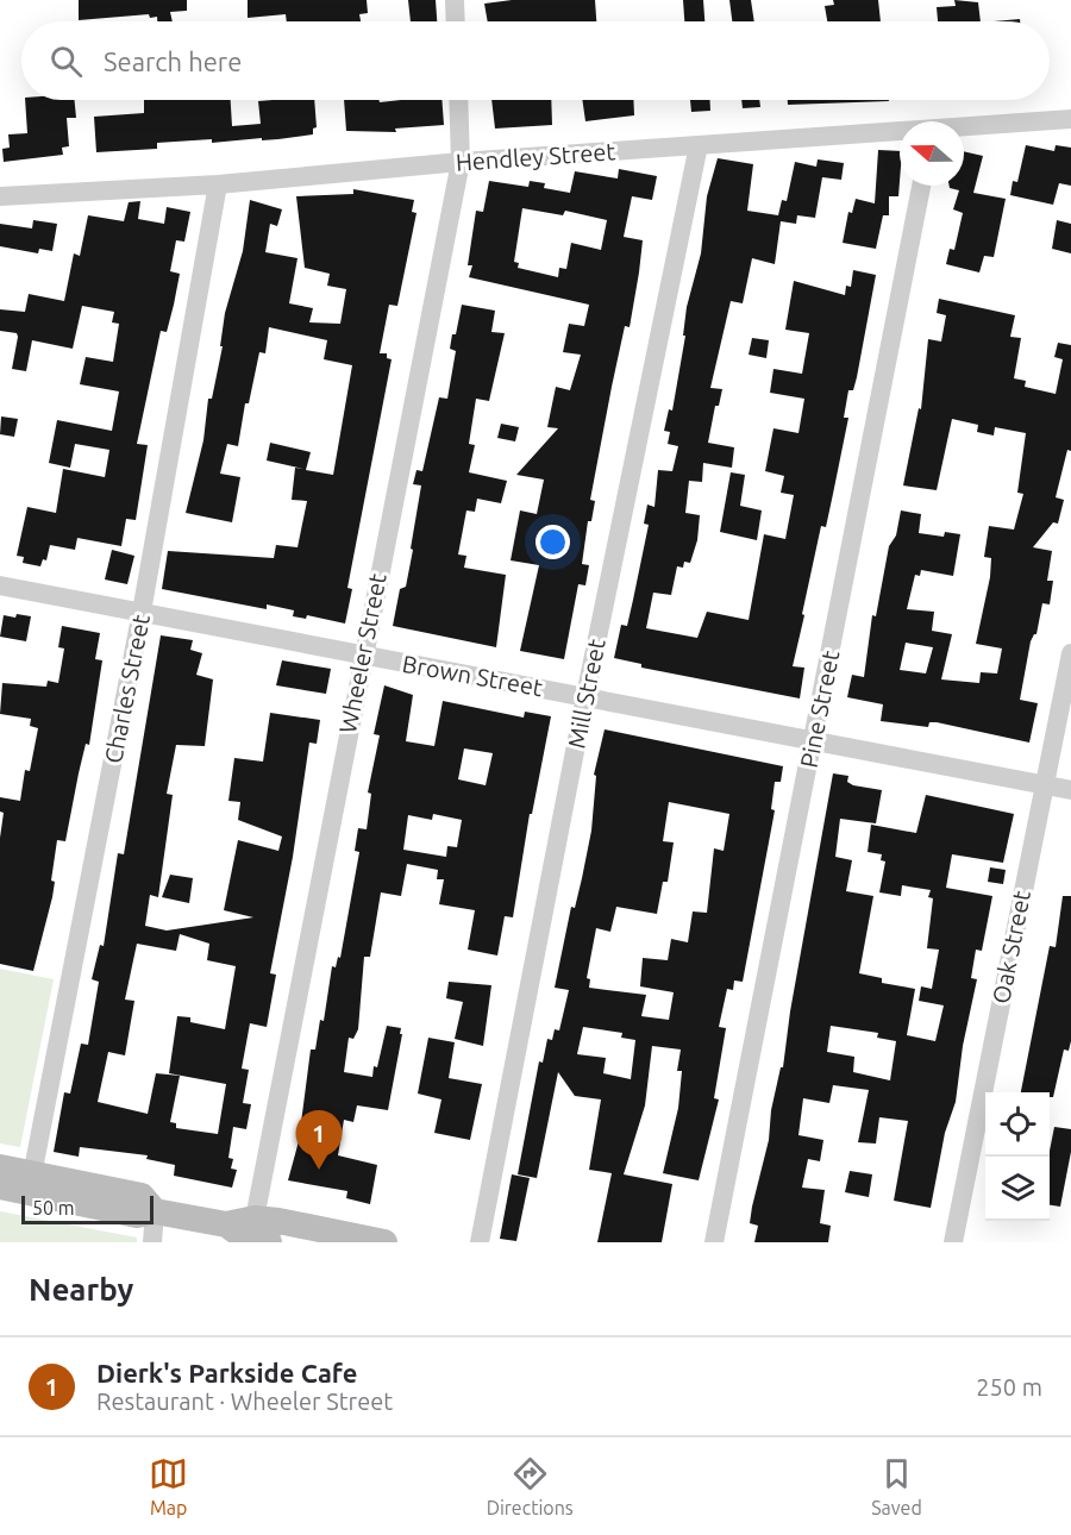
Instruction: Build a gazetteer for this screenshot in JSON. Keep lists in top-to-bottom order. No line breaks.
{"streets":{"street":["Hendley Street","Wheeler Street","Brown Street","Charles Street","Mill Street","Pine Street","Oak Street"]},"crossings":[["Hendley Street","Wheeler Street"],["Hendley Street","Charles Street"],["Hendley Street","Mill Street"],["Wheeler Street","Brown Street"],["Brown Street","Charles Street"],["Brown Street","Mill Street"],["Brown Street","Pine Street"],["Brown Street","Oak Street"]],"scale_bar":"50 m","north":"left","page":{"search":"Search here","pins":"1","scale":"50 m","heading":"Nearby","list":[{"mark":"1","name":"Dierk's Parkside Cafe","note":"Restaurant · Wheeler Street","value":"250 m"}],"nav":["Map","Directions","Saved"]}}
